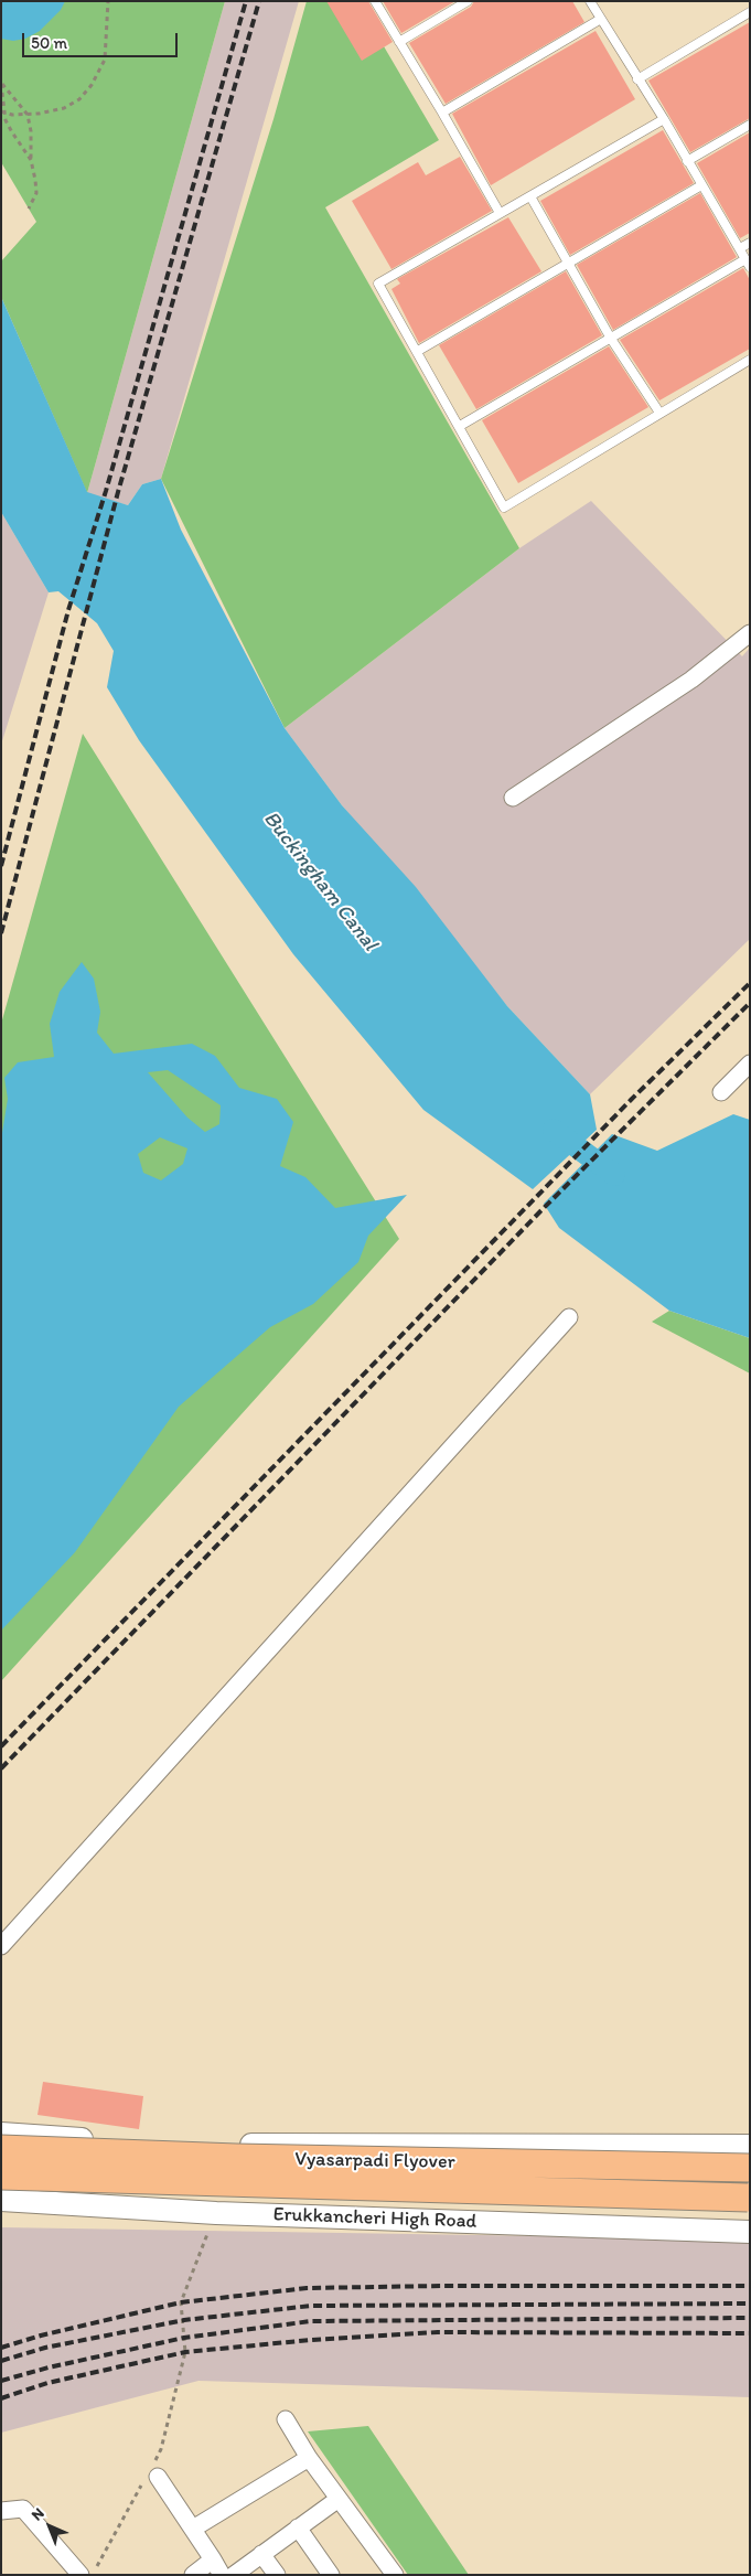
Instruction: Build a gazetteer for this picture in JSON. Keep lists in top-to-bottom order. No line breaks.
{"streets":{"main road":["Vyasarpadi Flyover"],"street":["Erukkancheri High Road"]},"water":["Buckingham Canal"],"scale_bar":"50 m","north":"top left"}
